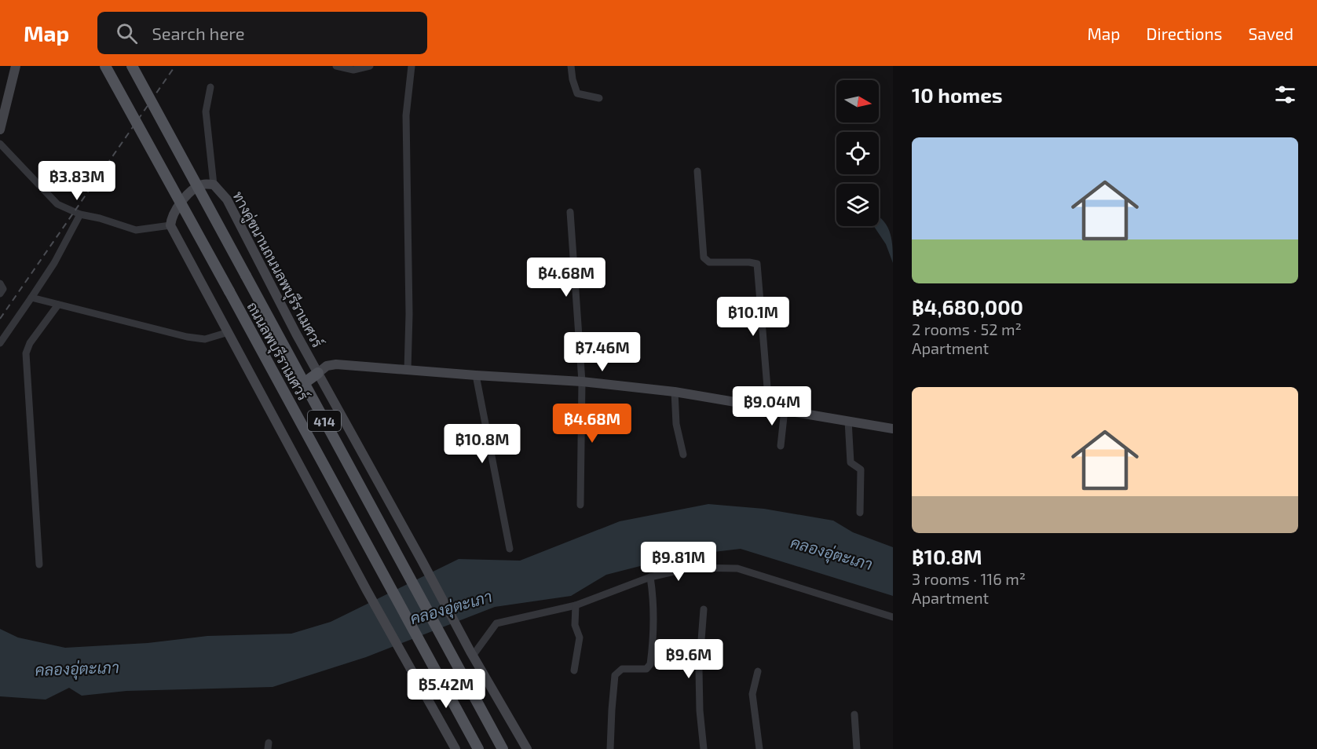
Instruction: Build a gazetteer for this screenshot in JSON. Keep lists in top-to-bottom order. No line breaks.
{"streets":{"main road":["ทางคู่ขนานถนนลพบุรีราเมศวร์","ถนนลพบุรีราเมศวร์","414"]},"water":["คลองอุ่ตะเภา"],"north":"right","page":{"header":"Map","search":"Search here","nav":["Map","Directions","Saved"],"heading":"10 homes","list":[{"name":"฿4,680,000","note":"2 rooms · 52 m² · Apartment"},{"name":"฿10.8M","note":"3 rooms · 116 m² · Apartment"}],"price":["฿3.83M","฿4.68M","฿10.1M","฿7.46M","฿9.04M","฿4.68M","฿10.8M","฿9.81M","฿9.6M","฿5.42M"]}}
